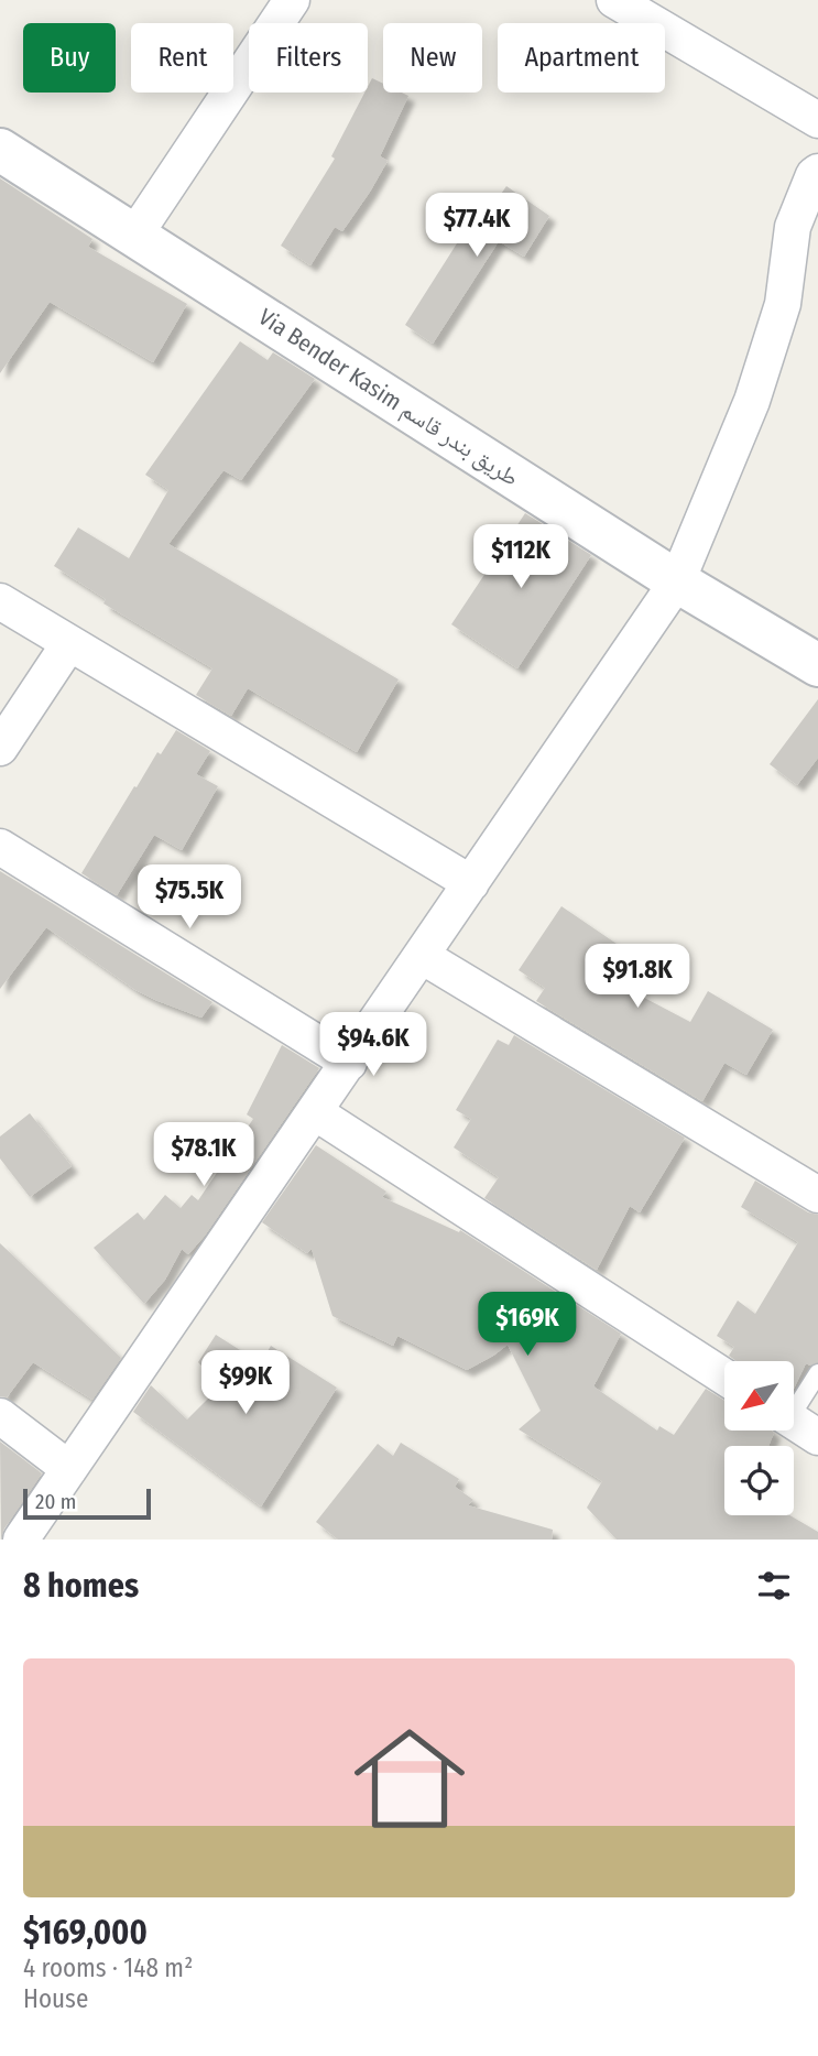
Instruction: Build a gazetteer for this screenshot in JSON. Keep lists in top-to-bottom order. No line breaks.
{"streets":{"street":["Via Bender Kasim طريق بندر قاسم"]},"scale_bar":"20 m","north":"bottom left","page":{"chip":["Buy","Rent","Filters","New","Apartment"],"price":["$77.4K","$112K","$75.5K","$91.8K","$94.6K","$78.1K","$169K","$99K"],"scale":"20 m","heading":"8 homes","list":[{"name":"$169,000","note":"4 rooms · 148 m² · House"}]}}
